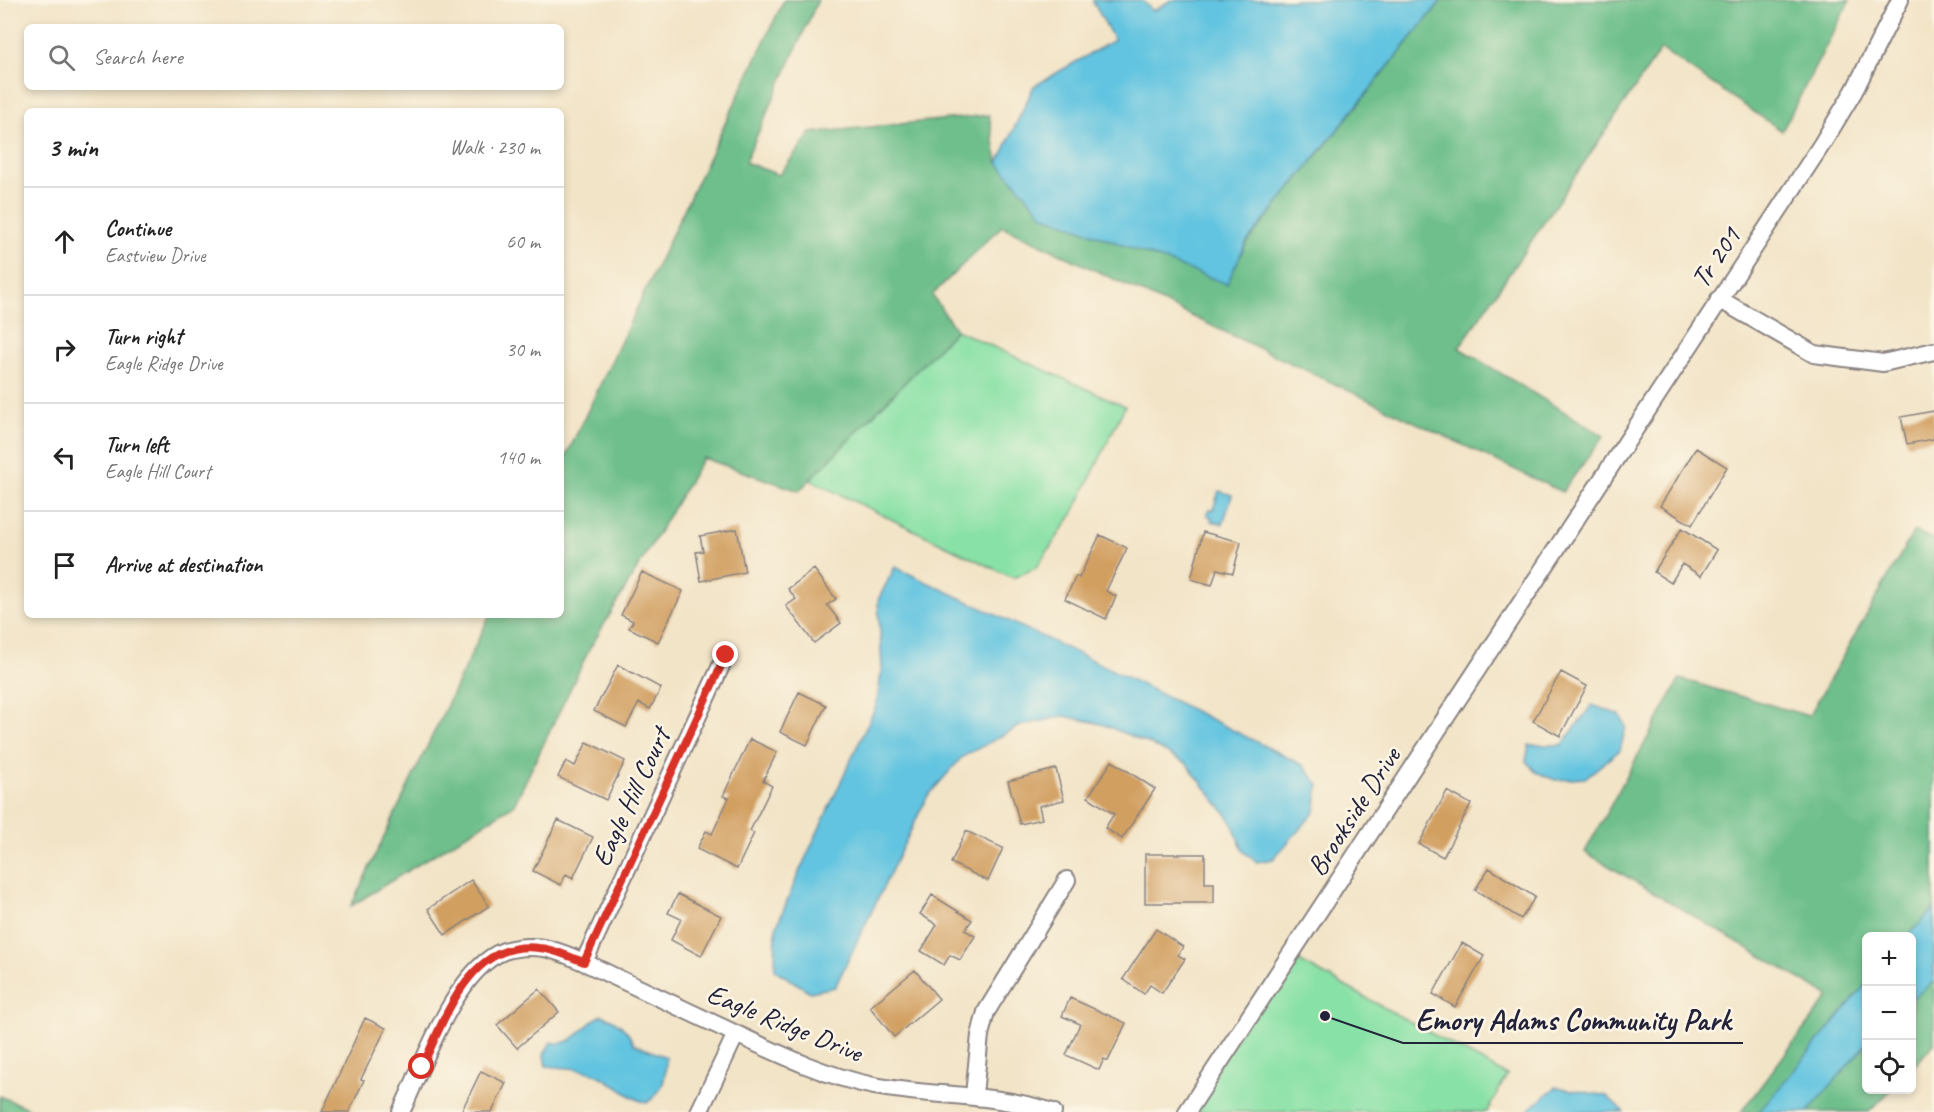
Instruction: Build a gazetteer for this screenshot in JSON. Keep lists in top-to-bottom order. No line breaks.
{"streets":{"street":["Tr 201","Eagle Hill Court","Brookside Drive","Eagle Ridge Drive"]},"crossings":[["Tr 201","Brookside Drive"],["Eagle Hill Court","Eagle Ridge Drive"]],"places":["Emory Adams Community Park"],"page":{"search":"Search here","heading":["3 min","Walk · 230 m"],"list":[["Continue","Eastview Drive","60 m"],["Turn right","Eagle Ridge Drive","30 m"],["Turn left","Eagle Hill Court","140 m"],"Arrive at destination"],"map_buttons":["+","−"]}}
